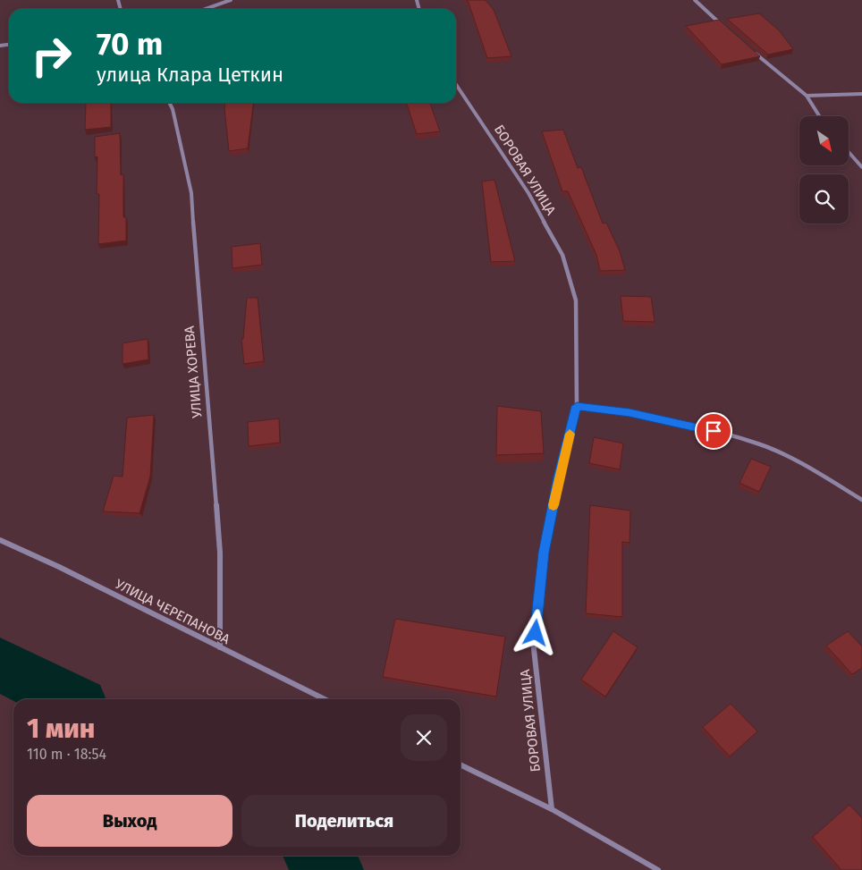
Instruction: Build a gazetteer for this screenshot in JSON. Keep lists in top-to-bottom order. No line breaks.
{"streets":{"street":["БОРОВАЯ УЛИЦА","УЛИЦА ХОРЕВА","УЛИЦА ЧЕРЕПАНОВА"]},"crossings":[["УЛИЦА ХОРЕВА","УЛИЦА ЧЕРЕПАНОВА"]],"north":"bottom right","page":{"turn":["70 m","улица Клара Цеткин"],"heading":["1 мин","110 m · 18:54"],"buttons":["Выход","Поделиться"]}}
